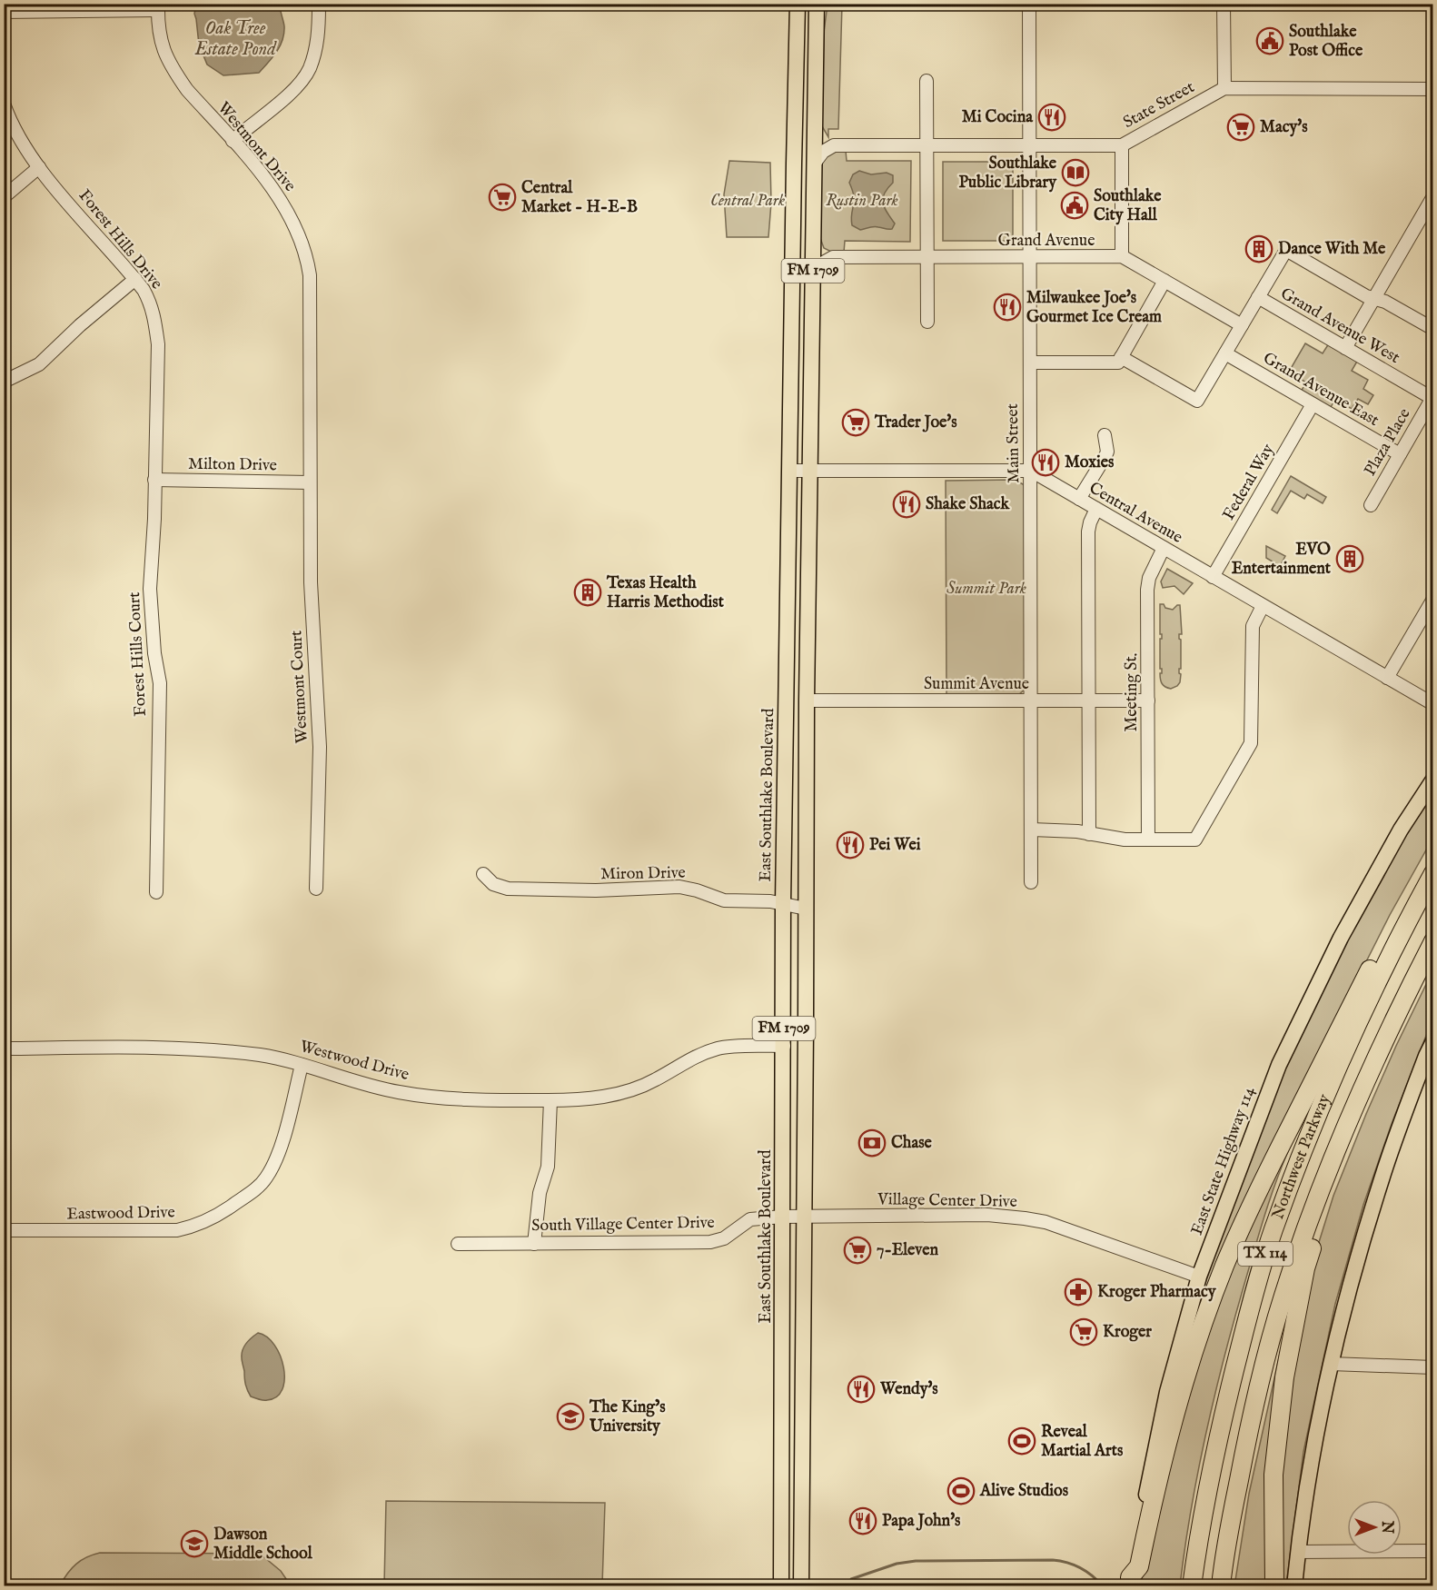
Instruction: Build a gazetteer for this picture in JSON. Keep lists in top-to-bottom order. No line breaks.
{"streets":{"highway":["Northwest Parkway","TX 114"],"main road":["FM 1709","East Southlake Boulevard","East State Highway 114"],"street":["State Street","Westmont Drive","Forest Hills Drive","Grand Avenue","Grand Avenue West","Grand Avenue East","Plaza Place","Main Street","Milton Drive","Federal Way","Central Avenue","Forest Hills Court","Summit Avenue","Westmont Court","Meeting St.","Miron Drive","Westwood Drive","Village Center Drive","Eastwood Drive","South Village Center Drive"]},"crossings":[["State Street","Main Street"],["Westmont Drive","Milton Drive"],["Westmont Drive","Westmont Court"],["Forest Hills Drive","Milton Drive"],["Forest Hills Drive","Forest Hills Court"],["Grand Avenue","Main Street"],["FM 1709","Summit Avenue"],["FM 1709","Miron Drive"],["FM 1709","Village Center Drive"],["Grand Avenue West","Plaza Place"],["Grand Avenue East","Plaza Place"],["Grand Avenue East","Federal Way"],["Main Street","Central Avenue"],["Main Street","Summit Avenue"],["Milton Drive","Forest Hills Court"],["Milton Drive","Westmont Court"],["Federal Way","Central Avenue"],["Central Avenue","Meeting St."],["Summit Avenue","Meeting St."],["East Southlake Boulevard","Miron Drive"],["East Southlake Boulevard","Westwood Drive"],["East Southlake Boulevard","Village Center Drive"],["East Southlake Boulevard","South Village Center Drive"],["Westwood Drive","Eastwood Drive"],["East State Highway 114","Village Center Drive"],["Village Center Drive","South Village Center Drive"]],"water":["Oak Tree Estate Pond"],"parks":["Central Park","Rustin Park","Summit Park"],"places":{"public building":["Southlake Post Office","Southlake City Hall"],"restaurant":["Mi Cocina","Milwaukee Joe's Gourmet Ice Cream","Moxies","Shake Shack","Pei Wei","Wendy's","Papa John's"],"supermarket":["Macy's","Central Market - H-E-B","Trader Joe's","7-Eleven","Kroger"],"library":["Southlake Public Library"],"building":["Dance With Me","EVO Entertainment","Texas Health Harris Methodist"],"bank":["Chase"],"pharmacy":["Kroger Pharmacy"],"school or university":["The King’s University","Dawson Middle School"],"sports":["Reveal Martial Arts","Alive Studios"]},"north":"right"}
